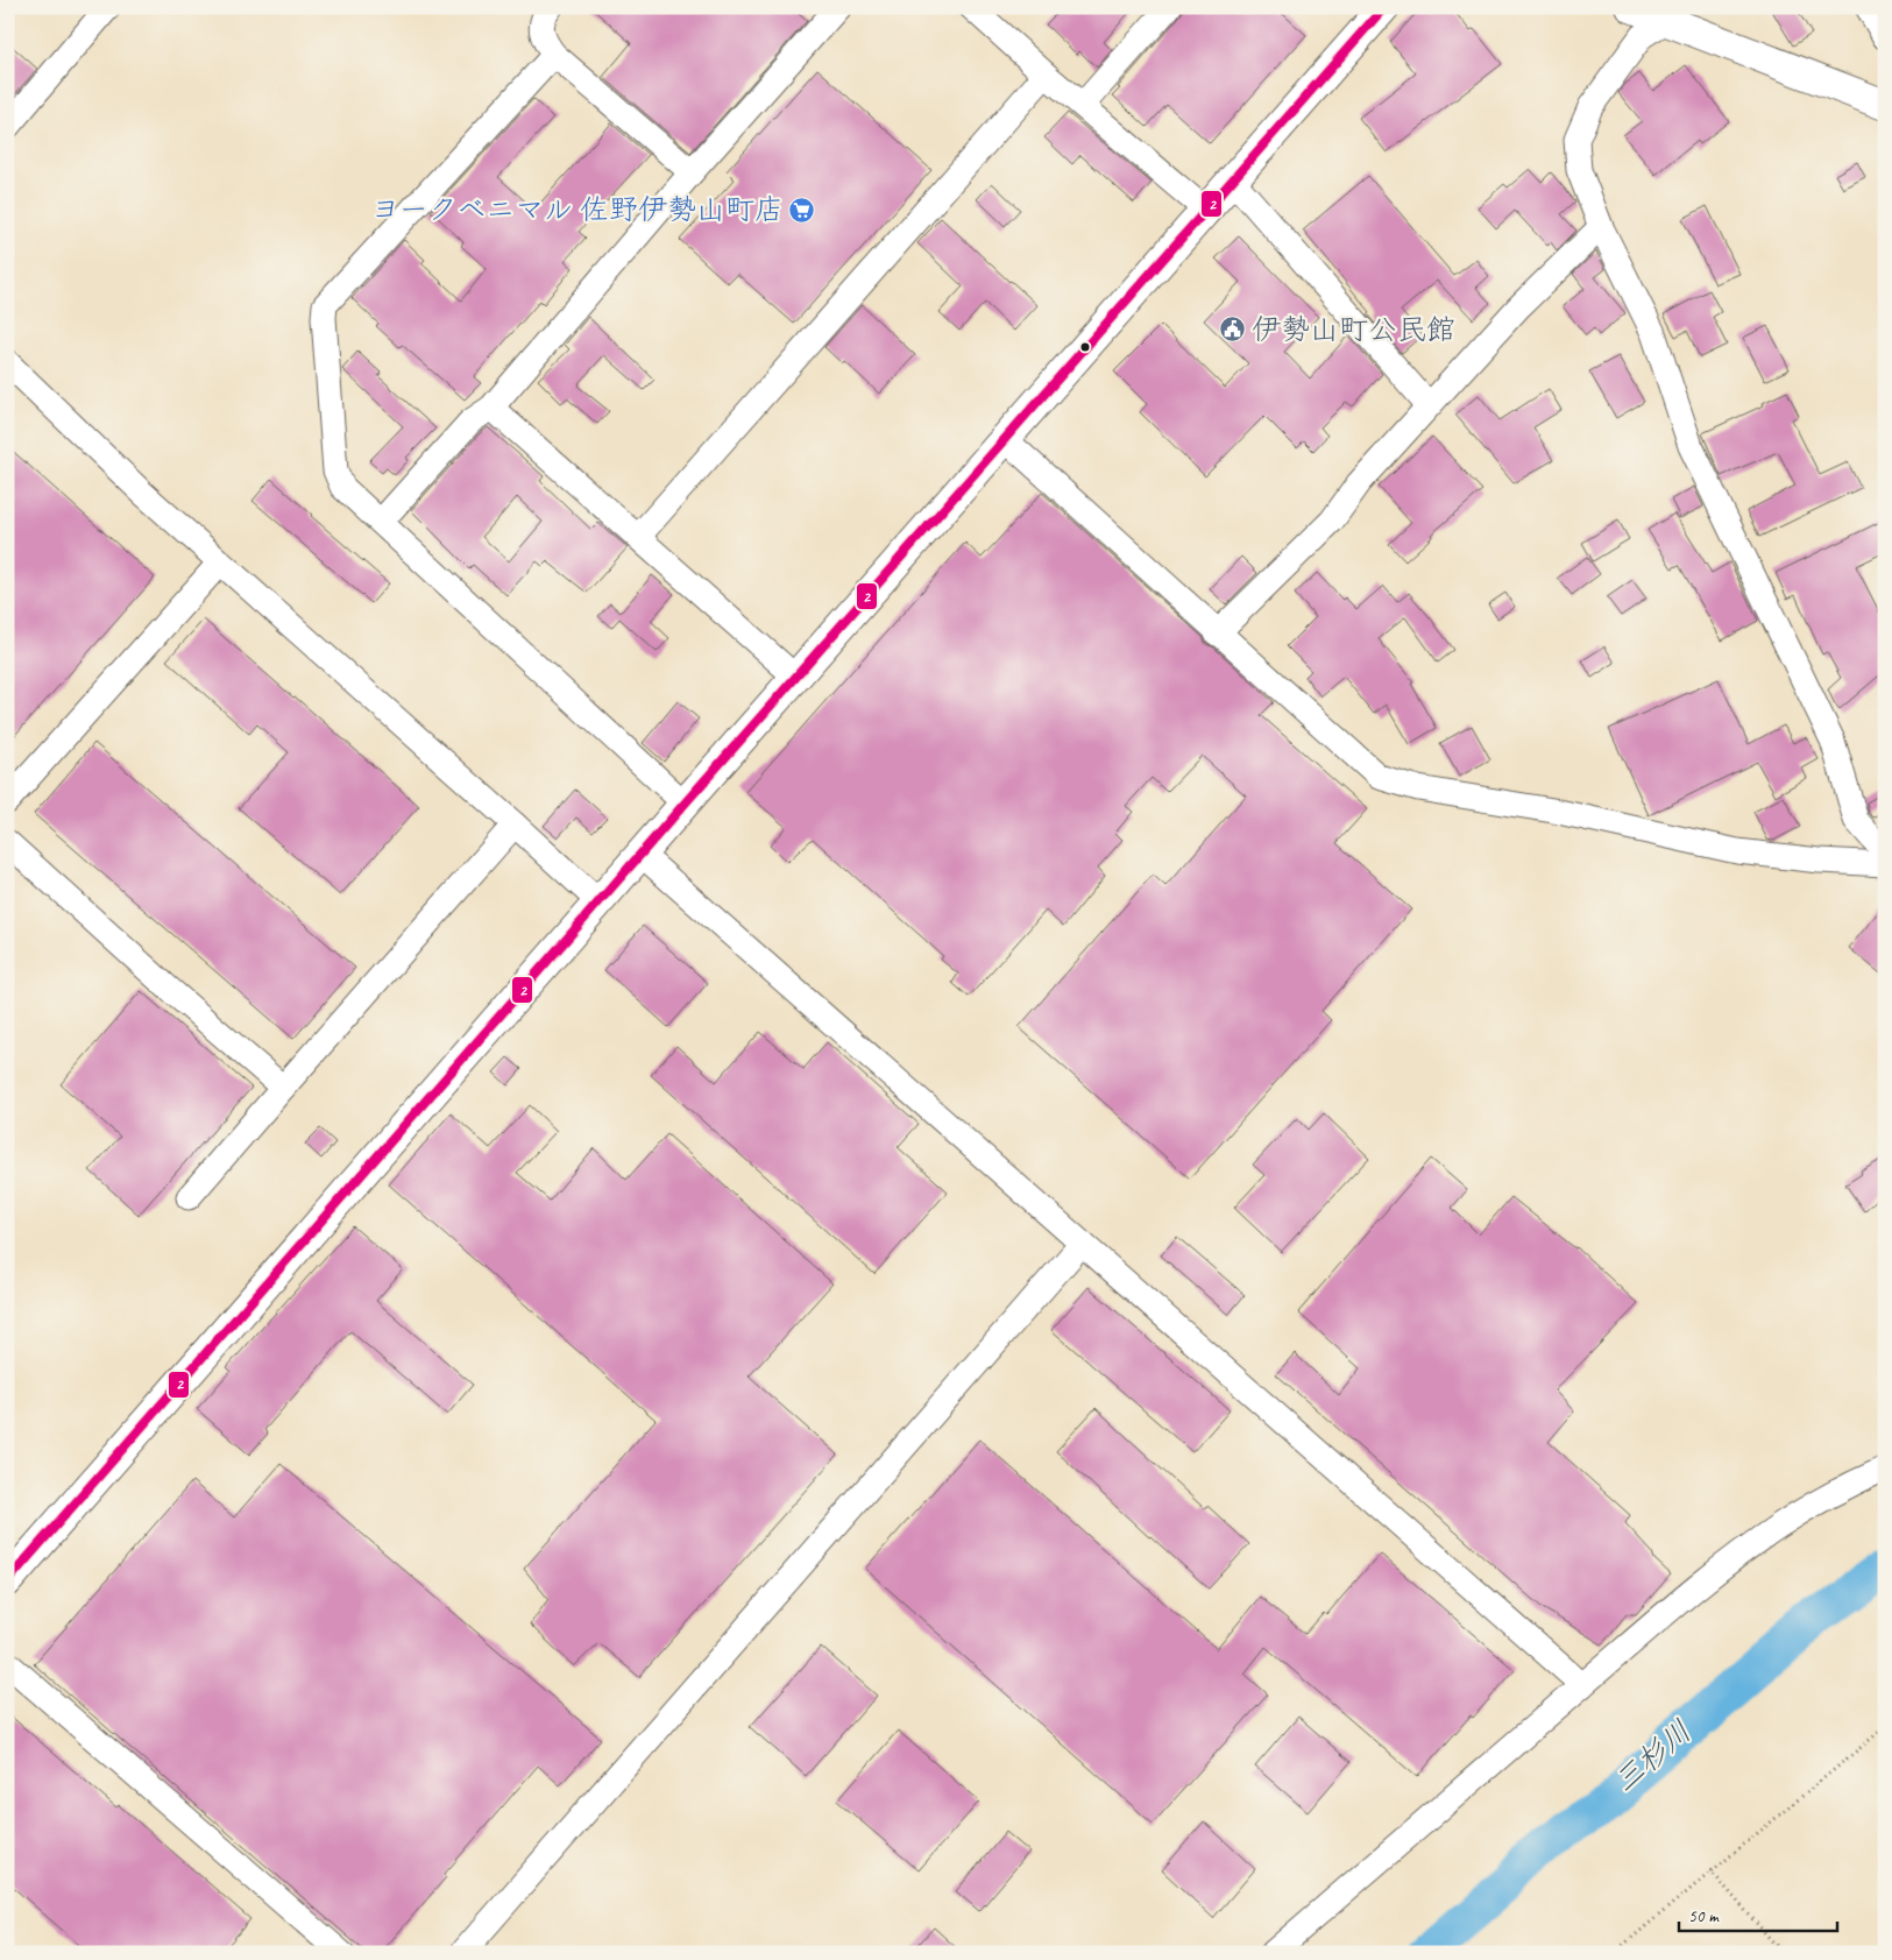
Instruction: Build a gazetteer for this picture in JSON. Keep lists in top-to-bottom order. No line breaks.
{"water":["三杉川"],"places":{"supermarket":["ヨークベニマル 佐野伊勢山町店"],"public building":["伊勢山町公民館"]},"lines":["transit line 2"],"scale_bar":"50 m"}
